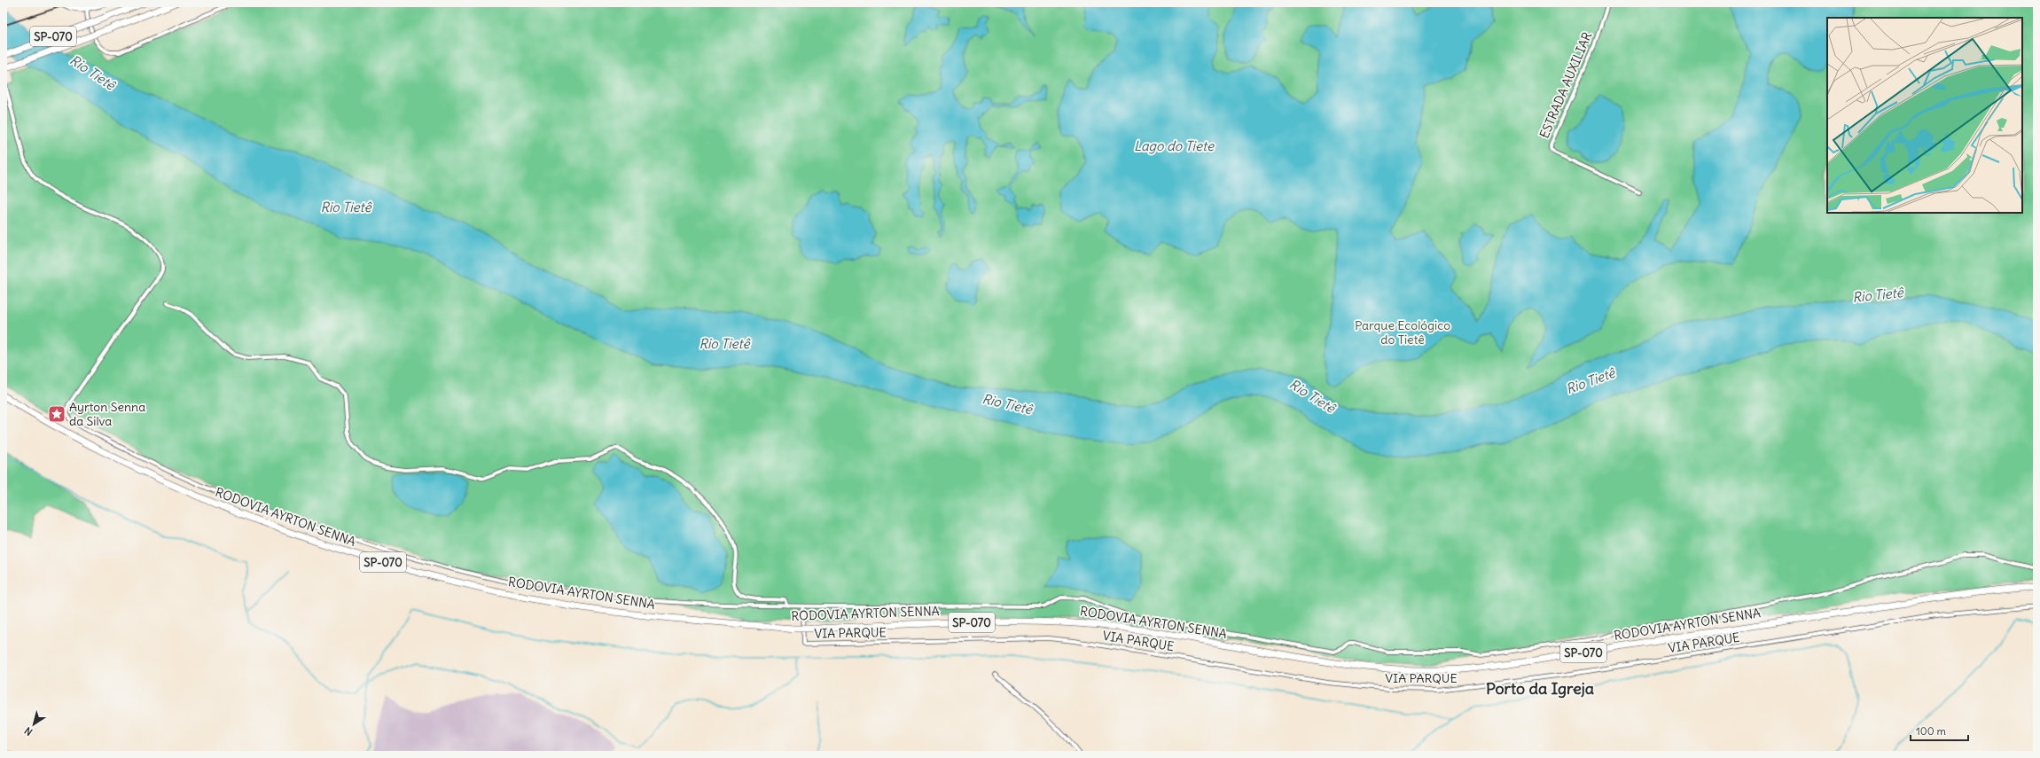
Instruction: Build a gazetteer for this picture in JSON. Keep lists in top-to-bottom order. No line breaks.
{"streets":{"highway":["SP-070","RODOVIA AYRTON SENNA"],"street":["ESTRADA AUXILIAR","VIA PARQUE"]},"districts":["Porto da Igreja"],"water":["Rio Tietê","Lago do Tiete"],"parks":["Parque Ecológico do Tietê"],"places":{"place":["Ayrton Senna da Silva"]},"scale_bar":"100 m","north":"bottom left"}
